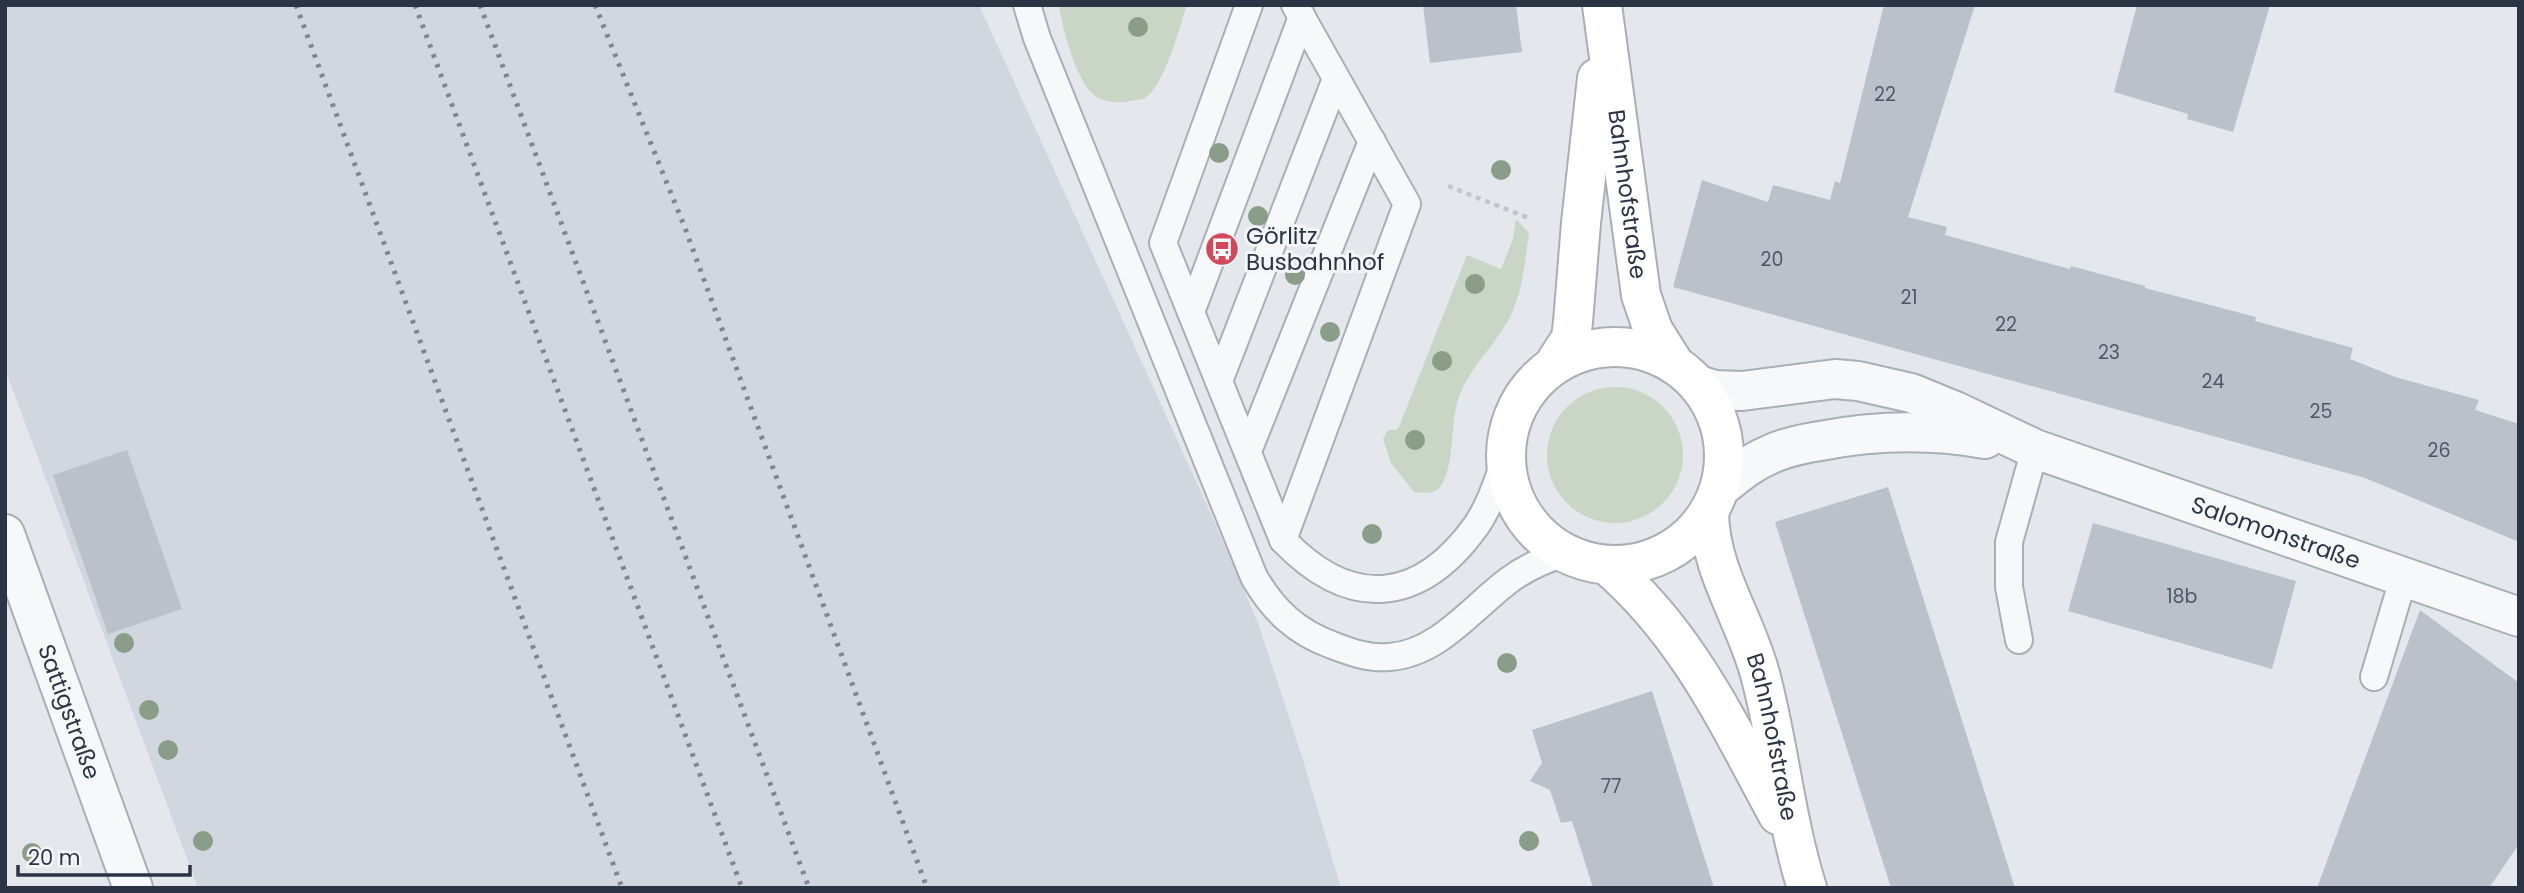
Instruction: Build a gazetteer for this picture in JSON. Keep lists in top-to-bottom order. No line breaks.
{"streets":{"main road":["Bahnhofstraße"],"street":["Salomonstraße","Sattigstraße"]},"crossings":[["Bahnhofstraße","Salomonstraße"]],"places":{"bus stop":["Görlitz Busbahnhof"]},"house_numbers":["22","20","21","22","23","24","25","26","18b","77"],"scale_bar":"20 m"}
